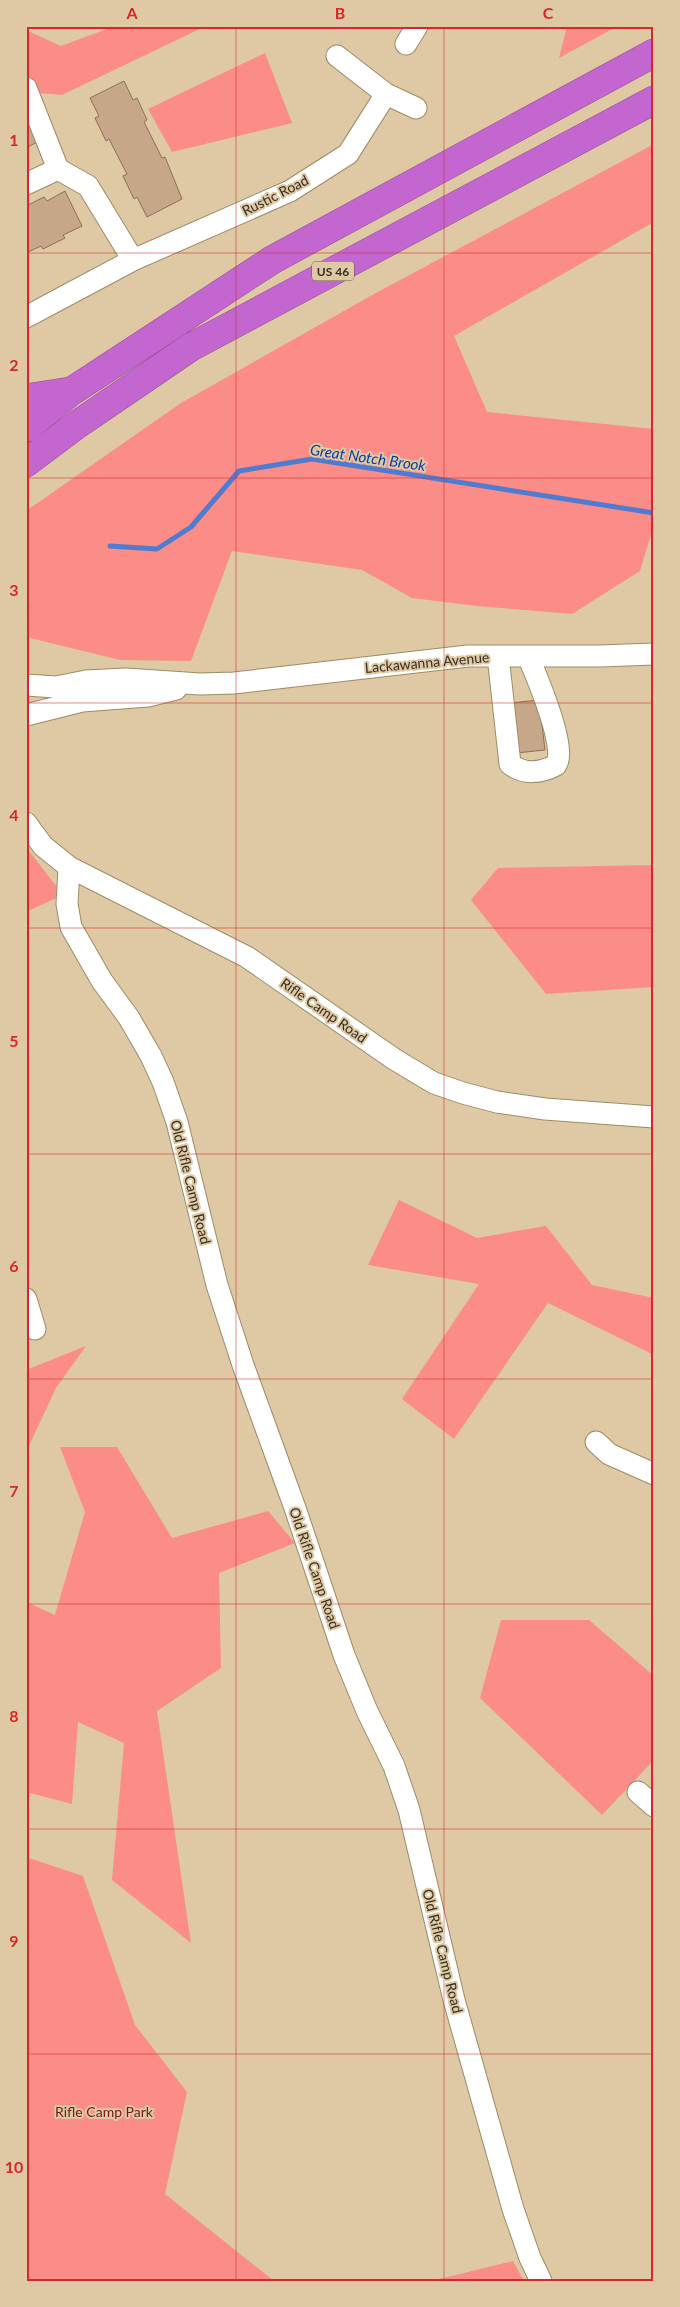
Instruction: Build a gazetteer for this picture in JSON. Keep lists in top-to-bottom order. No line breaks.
{"streets":{"highway":["US 46"],"street":["Rustic Road","Lackawanna Avenue","Rifle Camp Road","Old Rifle Camp Road"]},"crossings":[["Rifle Camp Road","Old Rifle Camp Road"]],"water":["Great Notch Brook"],"parks":["Rifle Camp Park"],"grid":{"columns":["A","B","C"],"rows":["1","2","3","4","5","6","7","8","9","10"]}}
